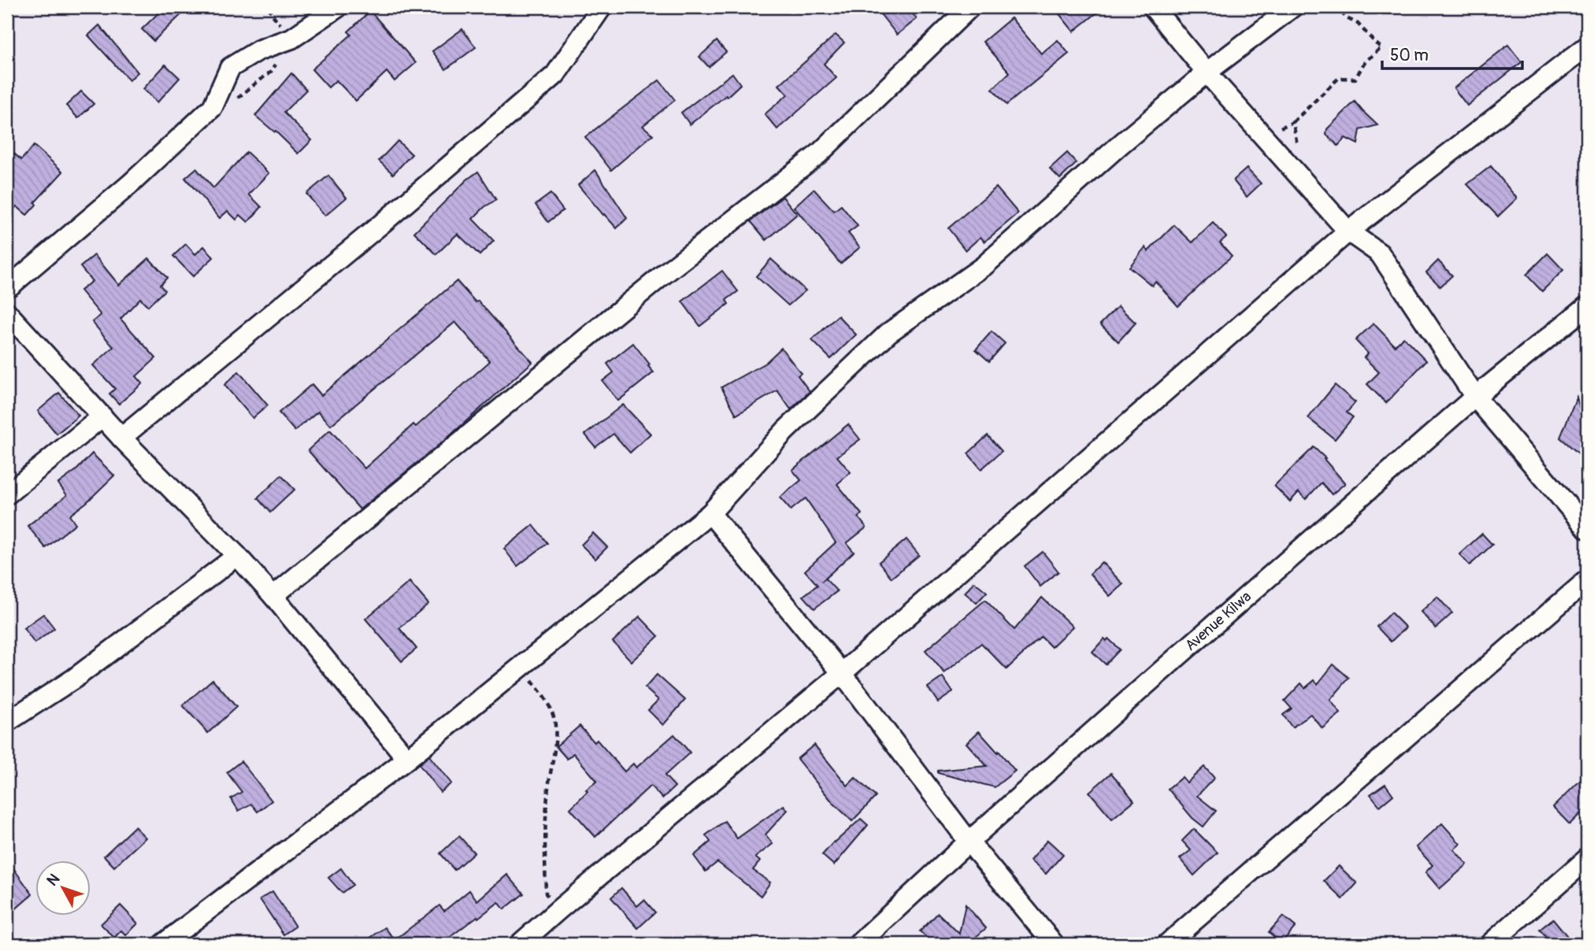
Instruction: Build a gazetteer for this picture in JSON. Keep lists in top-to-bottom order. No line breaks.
{"streets":{"street":["Avenue Kilwa"]},"scale_bar":"50 m","north":"top left"}
